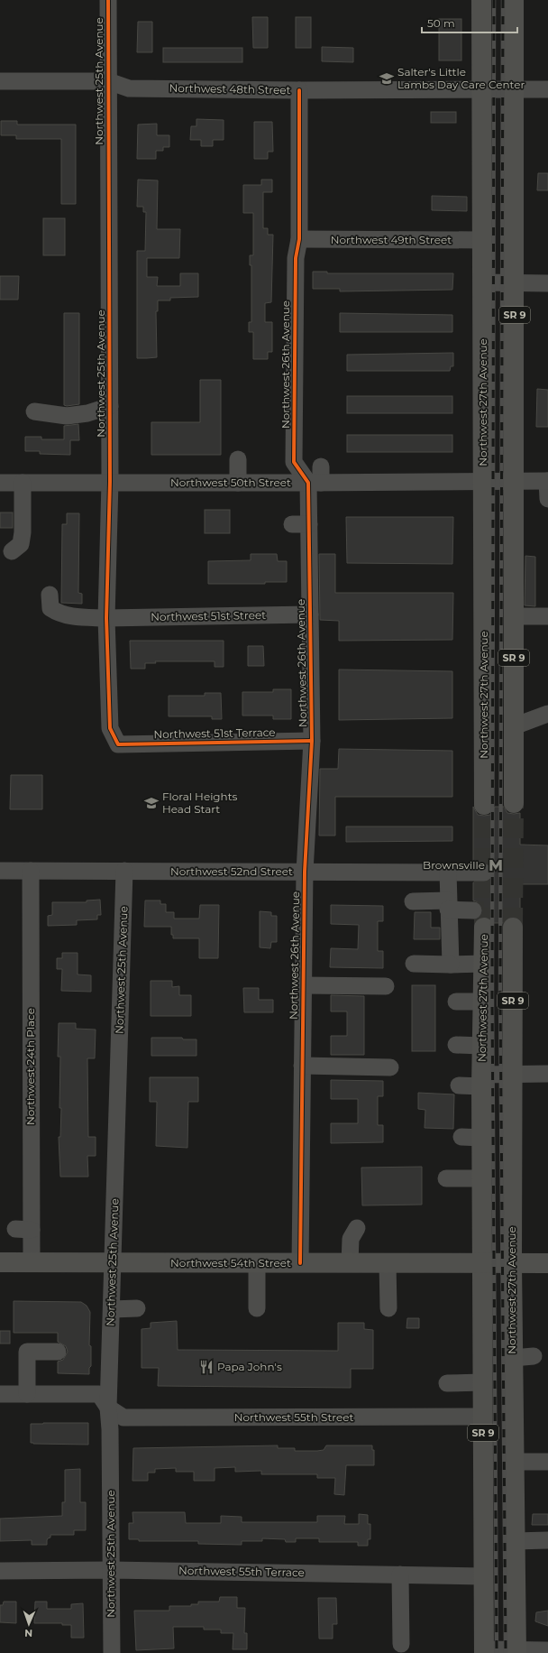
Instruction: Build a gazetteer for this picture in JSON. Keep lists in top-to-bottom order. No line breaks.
{"streets":{"main road":["SR 9","Northwest 27th Avenue","Northwest 54th Street"],"street":["Northwest 25th Avenue","Northwest 48th Street","Northwest 49th Street","Northwest 26th Avenue","Northwest 50th Street","Northwest 51st Street","Northwest 51st Terrace","Northwest 52nd Street","Northwest 24th Place","Northwest 55th Street","Northwest 55th Terrace"]},"crossings":[["Northwest 25th Avenue","Northwest 48th Street"],["Northwest 25th Avenue","Northwest 50th Street"],["Northwest 25th Avenue","Northwest 51st Street"],["Northwest 25th Avenue","Northwest 51st Terrace"],["Northwest 25th Avenue","Northwest 52nd Street"],["Northwest 25th Avenue","Northwest 54th Street"],["Northwest 25th Avenue","Northwest 55th Street"],["Northwest 25th Avenue","Northwest 55th Terrace"],["Northwest 48th Street","SR 9"],["Northwest 48th Street","Northwest 26th Avenue"],["Northwest 48th Street","Northwest 27th Avenue"],["Northwest 49th Street","Northwest 26th Avenue"],["Northwest 49th Street","Northwest 27th Avenue"],["SR 9","Northwest 50th Street"],["Northwest 26th Avenue","Northwest 50th Street"],["Northwest 26th Avenue","Northwest 51st Street"],["Northwest 26th Avenue","Northwest 51st Terrace"],["Northwest 26th Avenue","Northwest 52nd Street"],["Northwest 26th Avenue","Northwest 54th Street"],["Northwest 27th Avenue","Northwest 50th Street"],["Northwest 27th Avenue","Northwest 54th Street"],["Northwest 27th Avenue","Northwest 55th Street"],["Northwest 27th Avenue","Northwest 55th Terrace"],["Northwest 52nd Street","Northwest 24th Place"],["Northwest 24th Place","Northwest 54th Street"]],"places":{"school or university":["Salter's Little Lambs Day Care Center","Floral Heights Head Start"],"metro station":["Brownsville"],"restaurant":["Papa John's"]},"scale_bar":"50 m","north":"bottom"}
